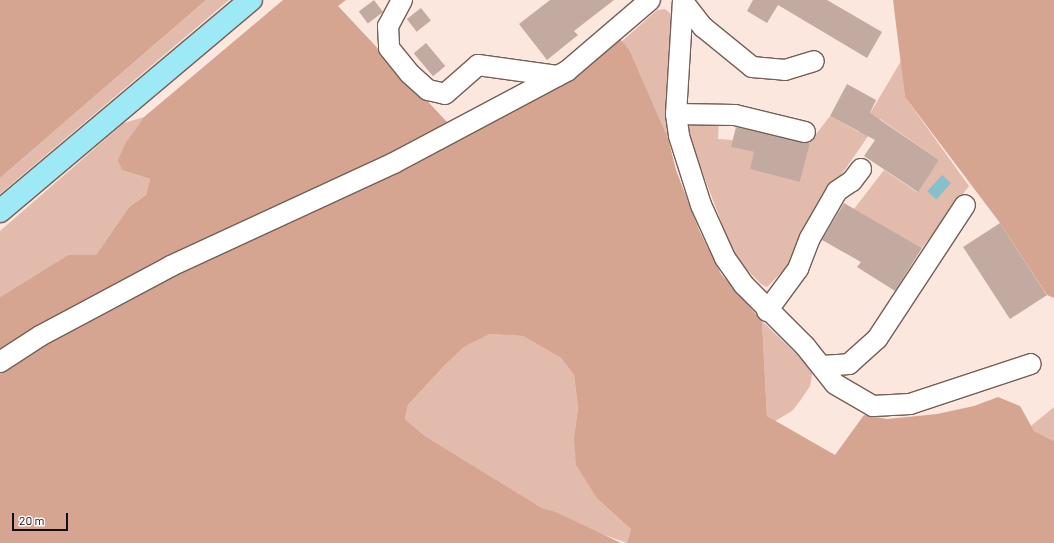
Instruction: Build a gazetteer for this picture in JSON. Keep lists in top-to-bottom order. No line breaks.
{"scale_bar":"20 m"}
